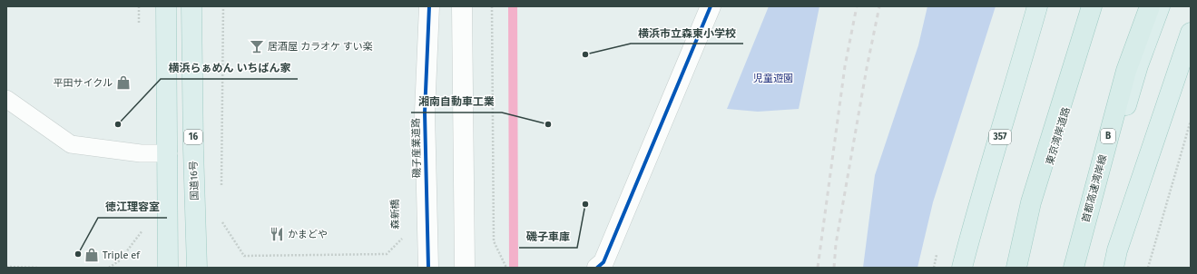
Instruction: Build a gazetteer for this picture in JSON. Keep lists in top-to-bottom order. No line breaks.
{"streets":{"highway":["東京湾岸道路","B","16","357","国道16号","首都高速湾岸線"],"street":["磯子産業道路"],"path":["森新橋"]},"parks":["児童遊園"],"places":{"bar":["居酒屋 カラオケ すい楽"],"other":["横浜市立森東小学校","横浜らぁめん いちばん家","湘南自動車工業","磯子車庫","徳江理容室"],"shop":["平田サイクル","Triple ef"],"restaurant":["かまどや"]}}
